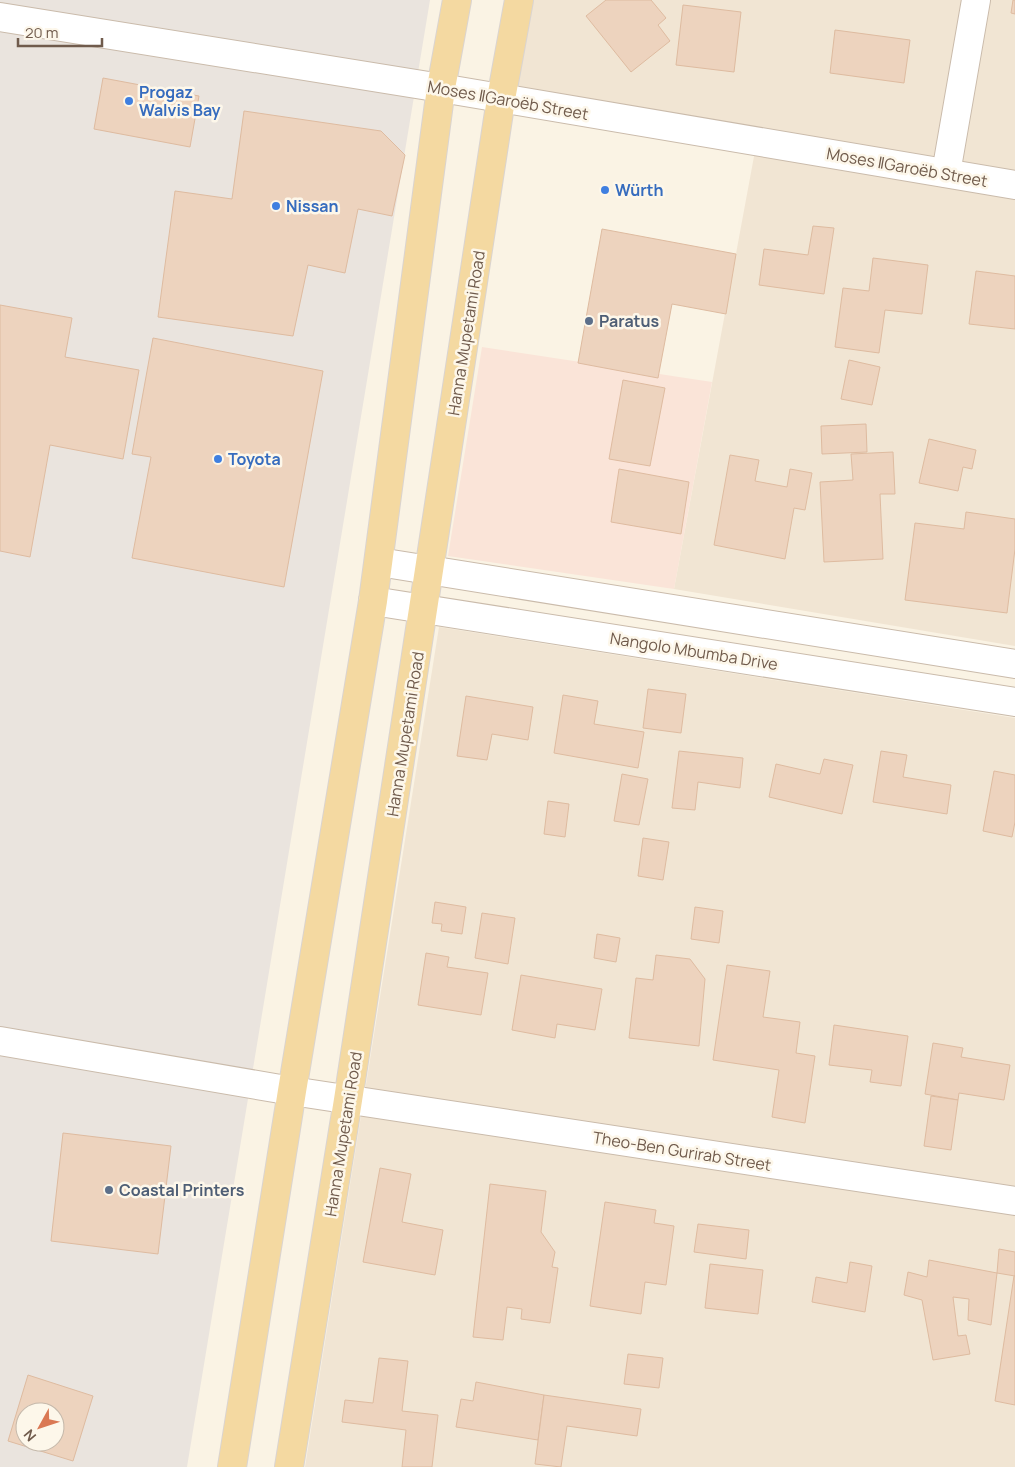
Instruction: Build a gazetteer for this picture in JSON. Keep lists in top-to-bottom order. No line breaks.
{"streets":{"main road":["Hanna Mupetami Road"],"street":["Moses ǁGaroëb Street","Nangolo Mbumba Drive","Theo-Ben Gurirab Street"]},"crossings":[["Moses ǁGaroëb Street","Hanna Mupetami Road"],["Hanna Mupetami Road","Nangolo Mbumba Drive"],["Hanna Mupetami Road","Theo-Ben Gurirab Street"]],"places":["Progaz Walvis Bay","Würth","Nissan","Paratus","Toyota","Coastal Printers"],"scale_bar":"20 m","north":"bottom left"}
